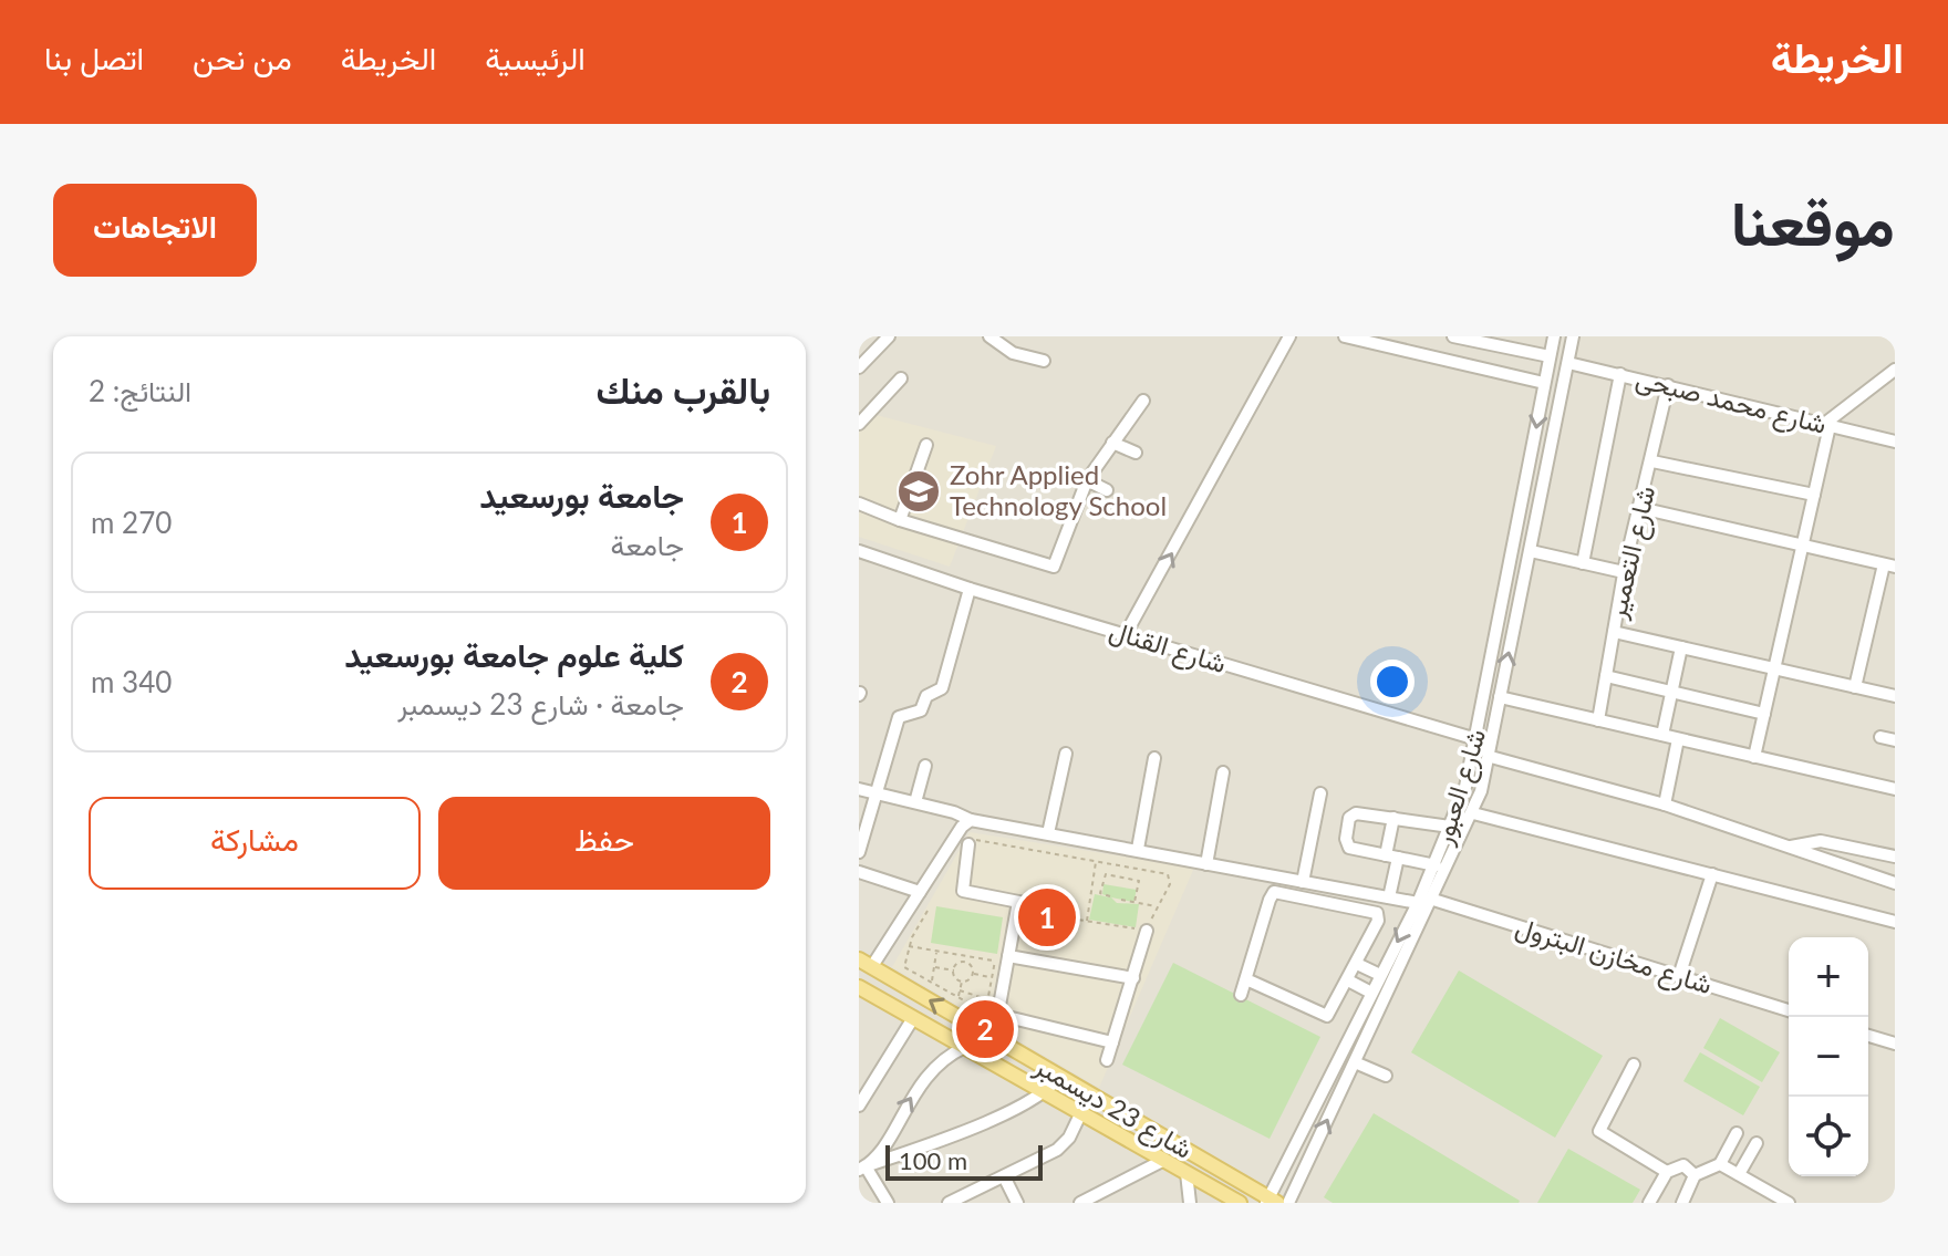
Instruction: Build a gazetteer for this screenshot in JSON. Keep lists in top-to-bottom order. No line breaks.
{"streets":{"main road":["شارع 23 ديسمبر"],"street":["شارع محمد صبحى","شارع التعمير","شارع القنال","شارع العبور","شارع مخازن البترول"]},"crossings":[["شارع محمد صبحى","شارع التعمير"],["شارع محمد صبحى","شارع العبور"],["شارع القنال","شارع العبور"],["شارع العبور","شارع مخازن البترول"],["شارع العبور","شارع 23 ديسمبر"]],"places":{"school or university":["Zohr Applied Technology School"]},"scale_bar":"100 m","page":{"header":"الخريطة","nav":["الرئيسية","الخريطة","من نحن","اتصل بنا"],"title":"موقعنا","buttons":["الاتجاهات",["حفظ","مشاركة"]],"heading":["بالقرب منك","النتائج: 2"],"list":[{"mark":"1","name":"جامعة بورسعيد","note":"جامعة","value":"270 m"},{"mark":"2","name":"كلية علوم جامعة بورسعيد","note":"جامعة · شارع 23 ديسمبر","value":"340 m"}],"pins":["1","2"],"map_buttons":["+","−"],"scale":"100 m"}}
